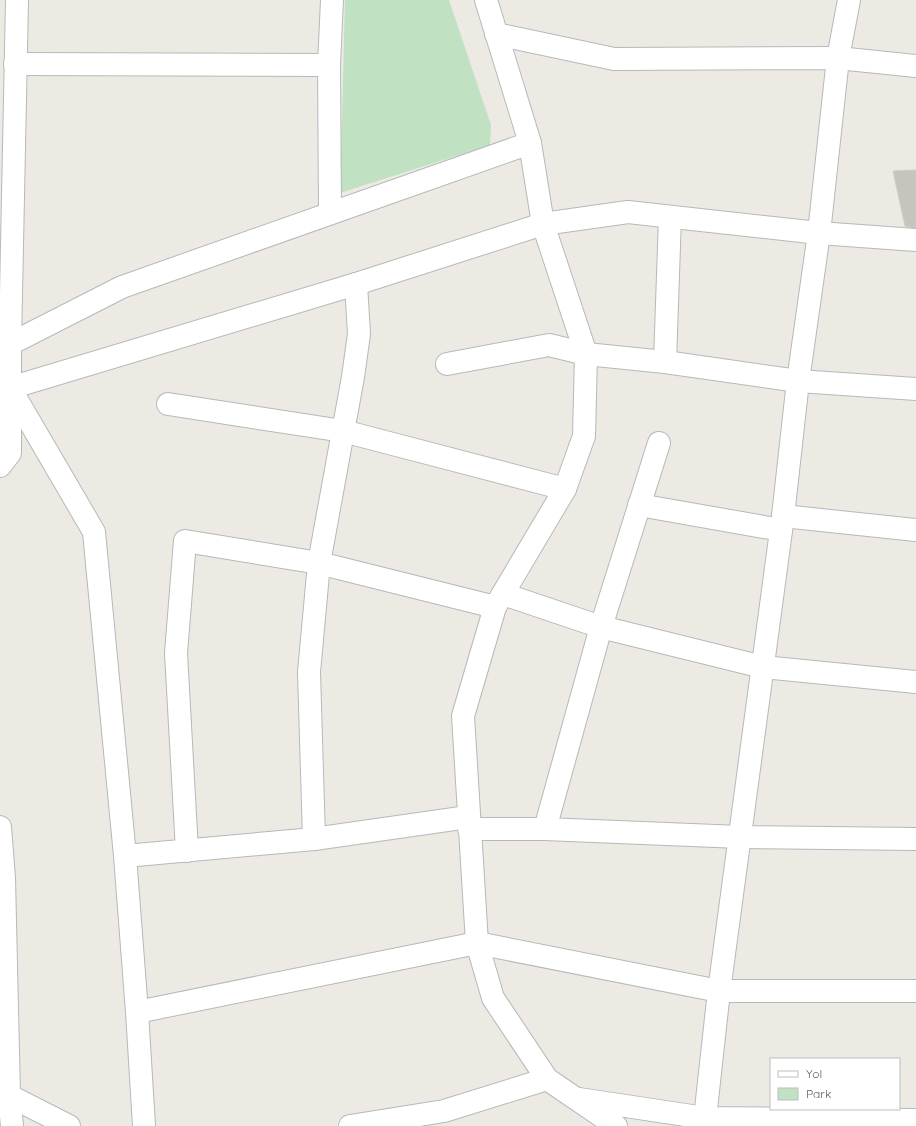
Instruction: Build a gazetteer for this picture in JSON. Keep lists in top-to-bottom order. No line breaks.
{"legend":["Yol","Park"]}
